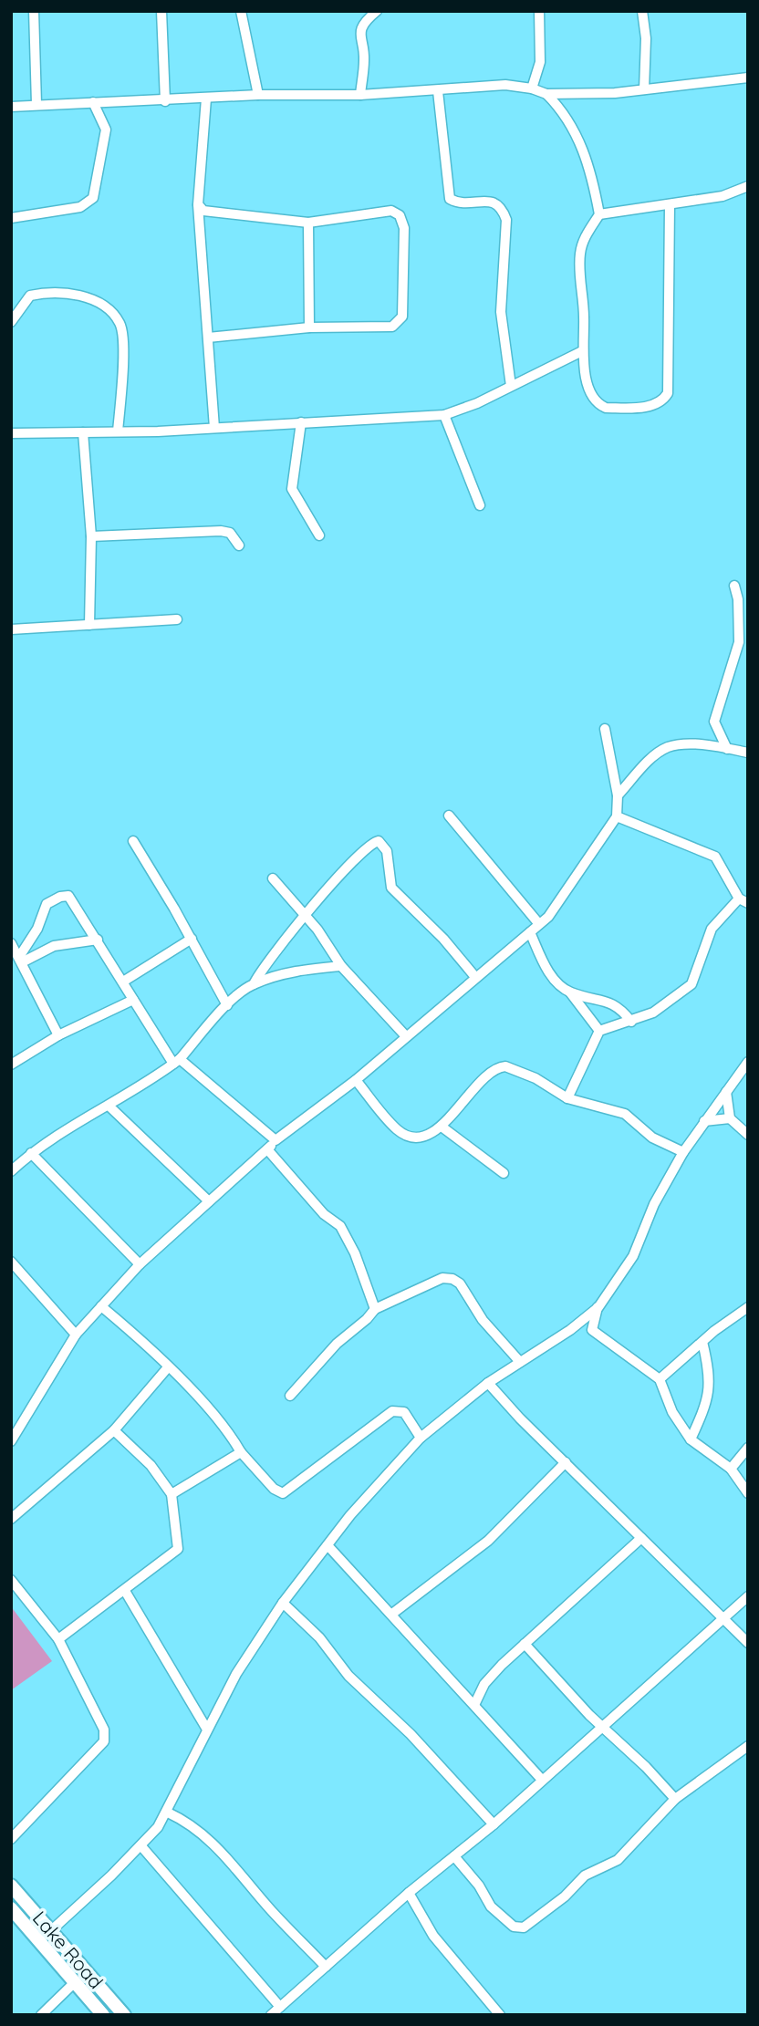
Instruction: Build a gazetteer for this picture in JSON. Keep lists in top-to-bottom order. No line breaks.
{"streets":{"main road":["Lake Road"]}}
